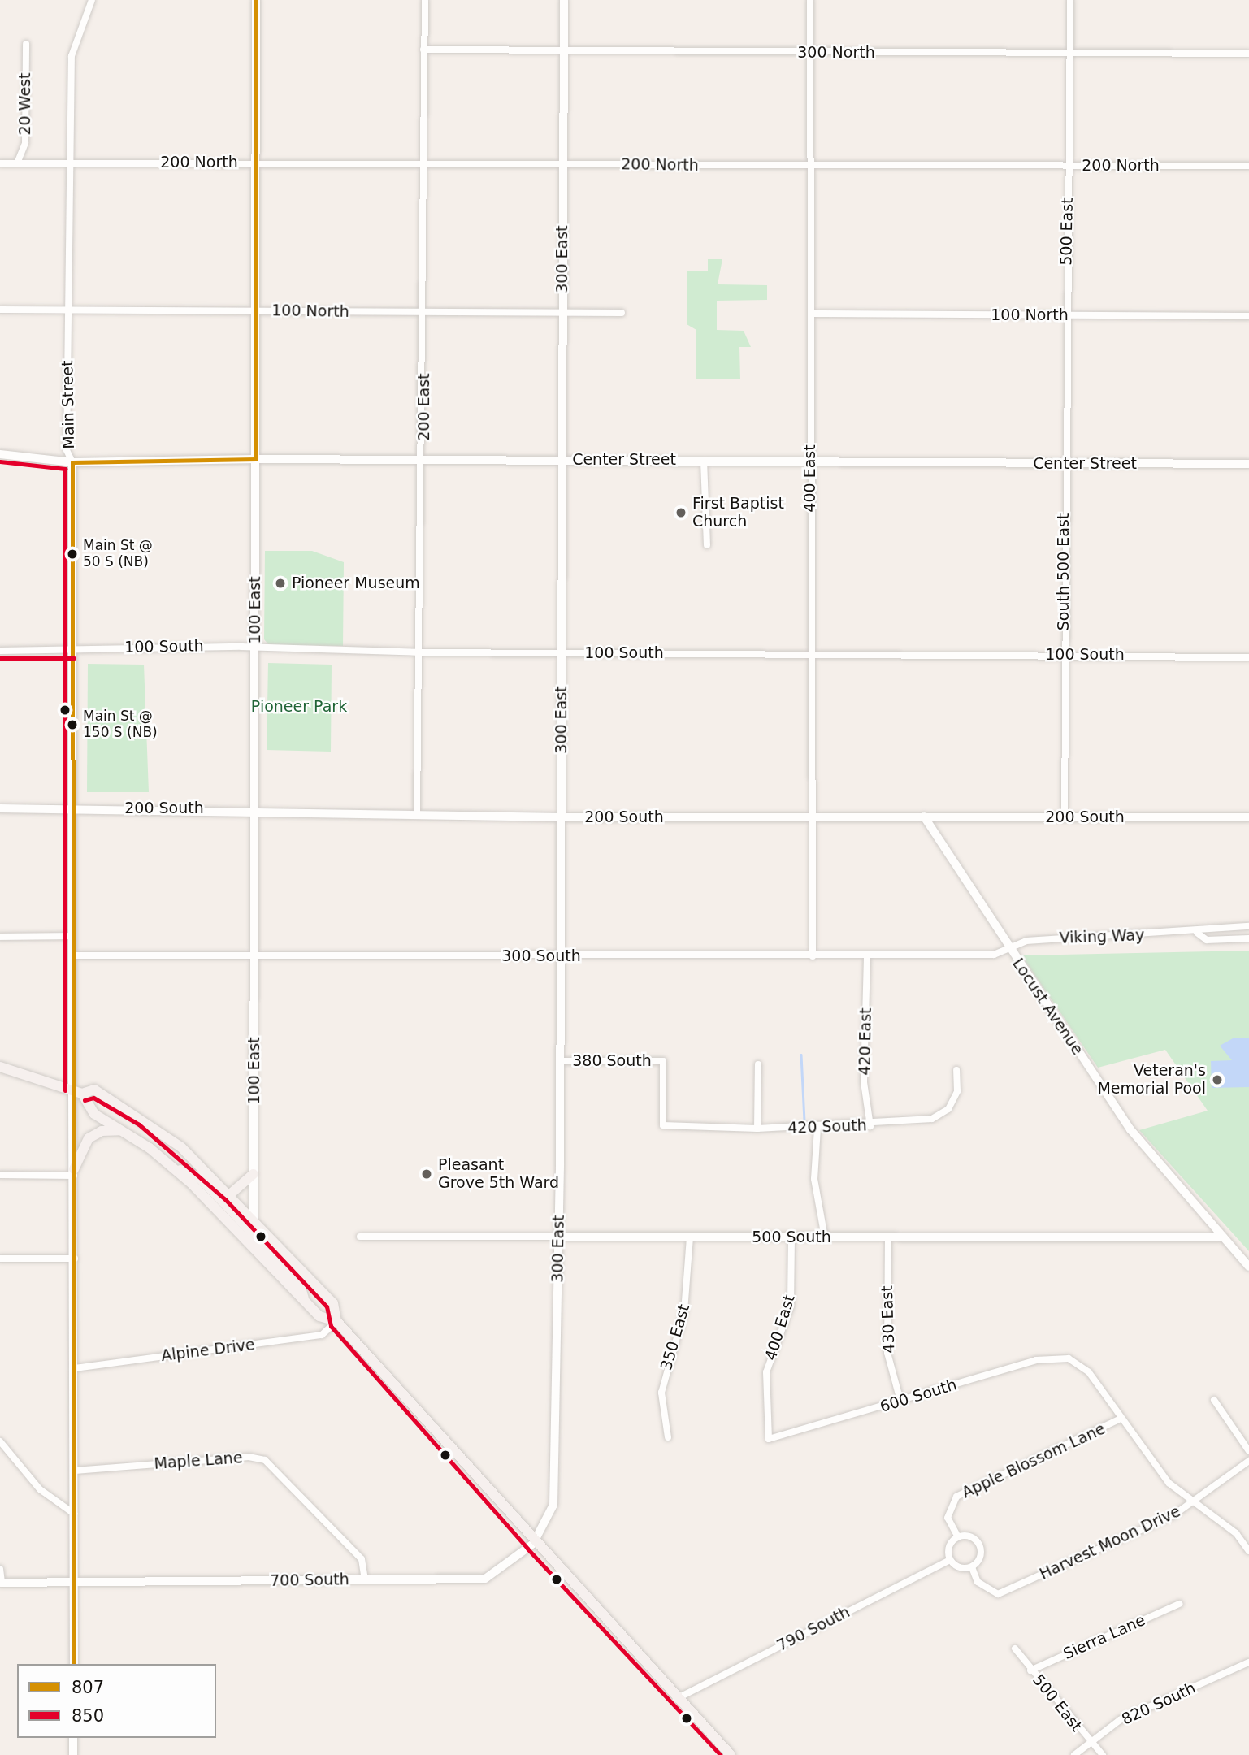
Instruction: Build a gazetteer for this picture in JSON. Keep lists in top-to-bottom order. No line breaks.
{"streets":{"main road":["Main Street","Center Street","100 East"],"street":["300 North","20 West","200 North","500 East","300 East","100 North","200 East","400 East","South 500 East","100 South","200 South","Viking Way","300 South","Locust Avenue","420 East","380 South","420 South","500 South","430 East","350 East","Alpine Drive","600 South","Maple Lane","Apple Blossom Lane","Harvest Moon Drive","700 South","790 South","Sierra Lane","820 South"]},"crossings":[["300 North","500 East"],["300 North","300 East"],["300 North","200 East"],["300 North","400 East"],["20 West","200 North"],["200 North","500 East"],["200 North","300 East"],["200 North","Main Street"],["200 North","200 East"],["200 North","400 East"],["200 North","100 East"],["500 East","100 North"],["500 East","Center Street"],["500 East","South 500 East"],["500 East","Sierra Lane"],["500 East","820 South"],["300 East","100 North"],["300 East","Center Street"],["300 East","100 South"],["300 East","200 South"],["300 East","300 South"],["300 East","380 South"],["300 East","500 South"],["300 East","700 South"],["100 North","Main Street"],["100 North","200 East"],["100 North","400 East"],["100 North","100 East"],["Main Street","Center Street"],["Main Street","100 South"],["Main Street","200 South"],["Main Street","300 South"],["Main Street","Alpine Drive"],["Main Street","Maple Lane"],["Main Street","700 South"],["200 East","Center Street"],["200 East","100 South"],["200 East","200 South"],["Center Street","400 East"],["Center Street","South 500 East"],["Center Street","100 East"],["400 East","100 South"],["400 East","200 South"],["400 East","300 South"],["400 East","500 South"],["400 East","600 South"],["South 500 East","100 South"],["South 500 East","200 South"],["100 East","100 South"],["100 East","200 South"],["100 East","300 South"],["200 South","Locust Avenue"],["Viking Way","300 South"],["Viking Way","Locust Avenue"],["300 South","Locust Avenue"],["300 South","420 East"],["Locust Avenue","500 South"],["420 East","420 South"],["380 South","420 South"],["500 South","430 East"],["500 South","350 East"],["430 East","600 South"],["600 South","Apple Blossom Lane"],["Maple Lane","700 South"],["Apple Blossom Lane","Harvest Moon Drive"],["Apple Blossom Lane","790 South"],["Harvest Moon Drive","790 South"]],"parks":["Pioneer Park"],"places":["First Baptist Church","Main St @ 50 S (NB)","Pioneer Museum","Main St @ 150 S (NB)","Veteran's Memorial Pool","Pleasant Grove 5th Ward"],"lines":["transit line 807","transit line 850"],"legend":["807","850"]}
